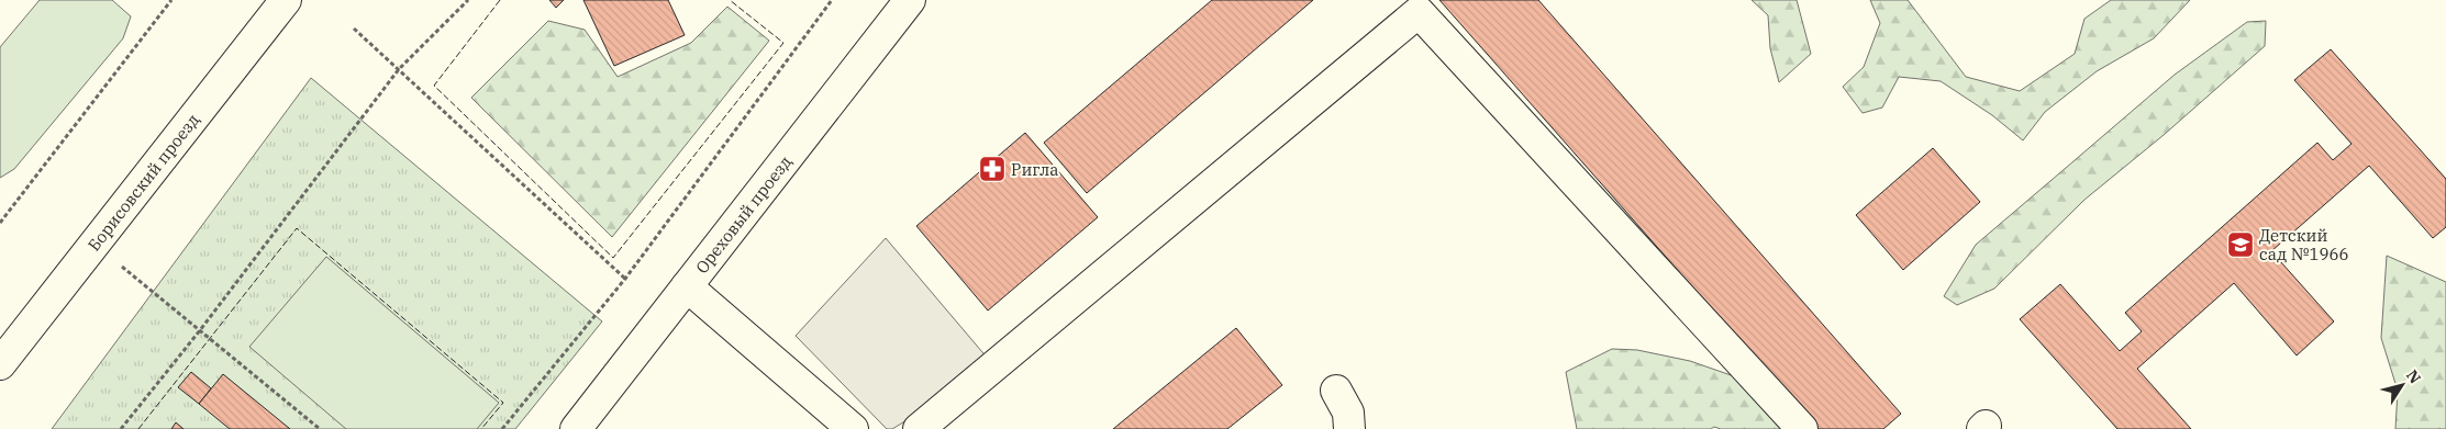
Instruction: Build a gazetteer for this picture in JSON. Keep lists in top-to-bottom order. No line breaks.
{"streets":{"street":["Борисовский проезд","Ореховый проезд"]},"places":{"pharmacy":["Ригла"],"school or university":["Детский сад №1966"]},"north":"top right"}
